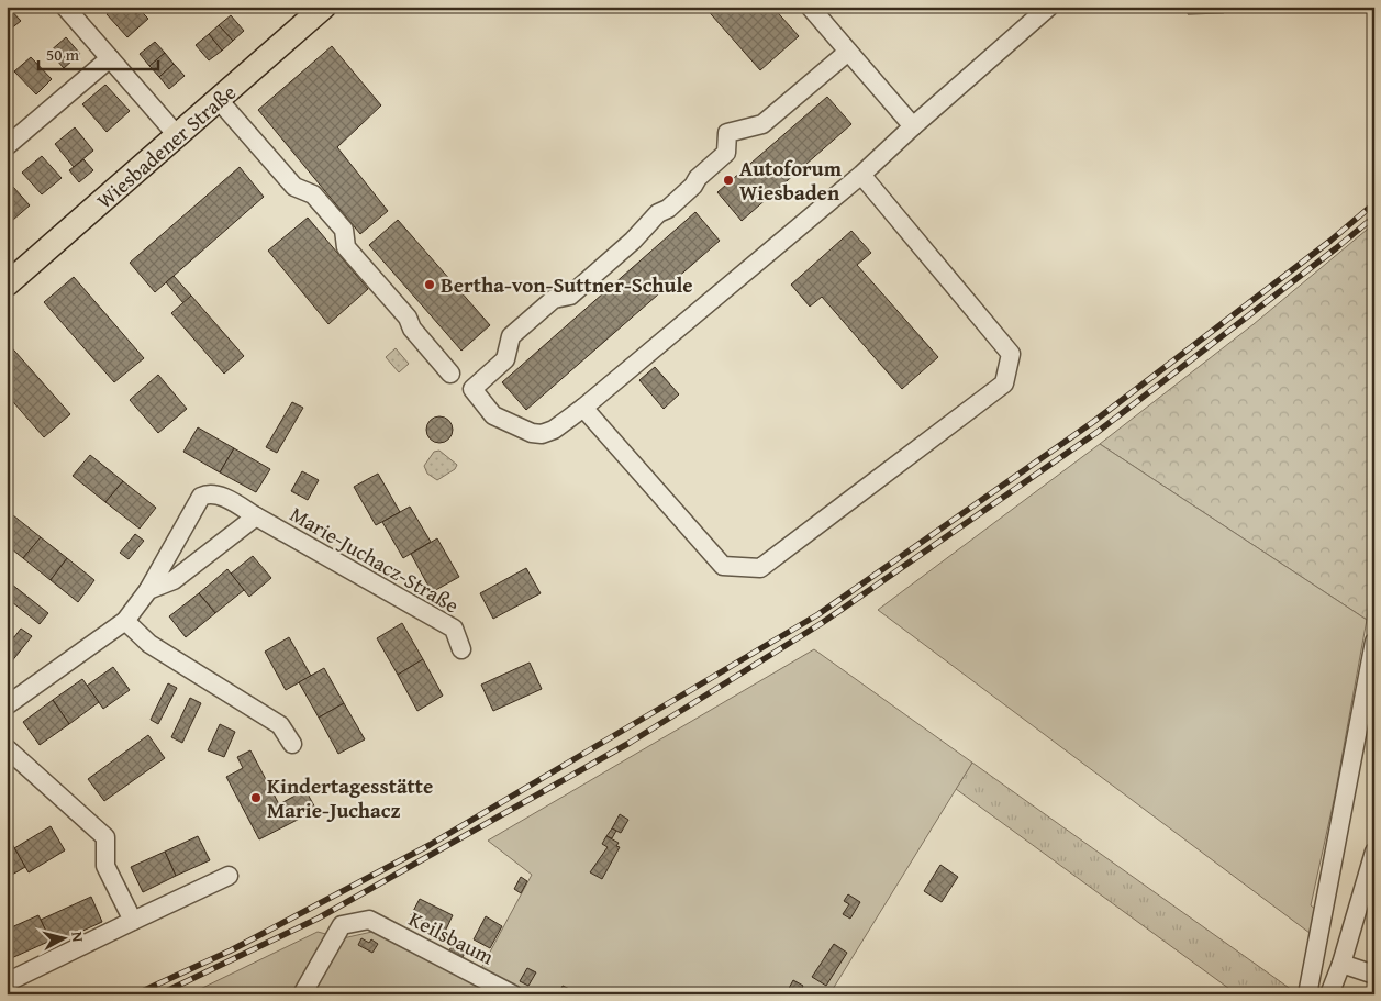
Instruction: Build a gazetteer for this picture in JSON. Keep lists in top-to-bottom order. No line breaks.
{"streets":{"main road":["Wiesbadener Straße"],"street":["Marie-Juchacz-Straße","Keilsbaum"]},"places":["Autoforum Wiesbaden","Bertha-von-Suttner-Schule","Kindertagesstätte Marie-Juchacz"],"scale_bar":"50 m","north":"right"}
